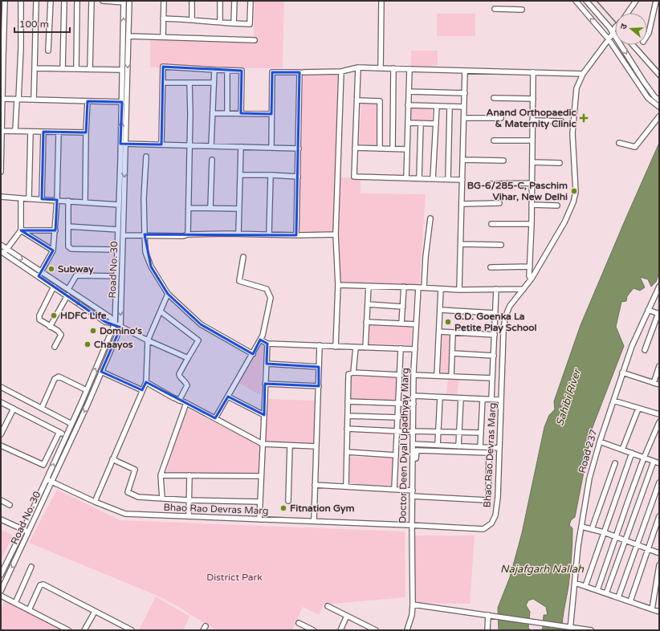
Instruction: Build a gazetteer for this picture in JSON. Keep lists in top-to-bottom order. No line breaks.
{"streets":{"street":["Road No. 30","Doctor Deen Dyal Upadhyay Marg","Road 237","Bhao Rao Devras Marg"]},"crossings":[["Road No. 30","Bhao Rao Devras Marg"],["Doctor Deen Dyal Upadhyay Marg","Bhao Rao Devras Marg"]],"water":["Sahibi River","Najafgarh Nallah"],"parks":["District Park"],"places":{"health":["Anand Orthopaedic & Maternity Clinic"],"other":["BG-6/285-C, Paschim Vihar, New Delhi","Subway","HDFC Life","G.D. Goenka La Petite Play School","Domino's","Chaayos","Fitnation Gym"]},"scale_bar":"100 m","north":"left"}
